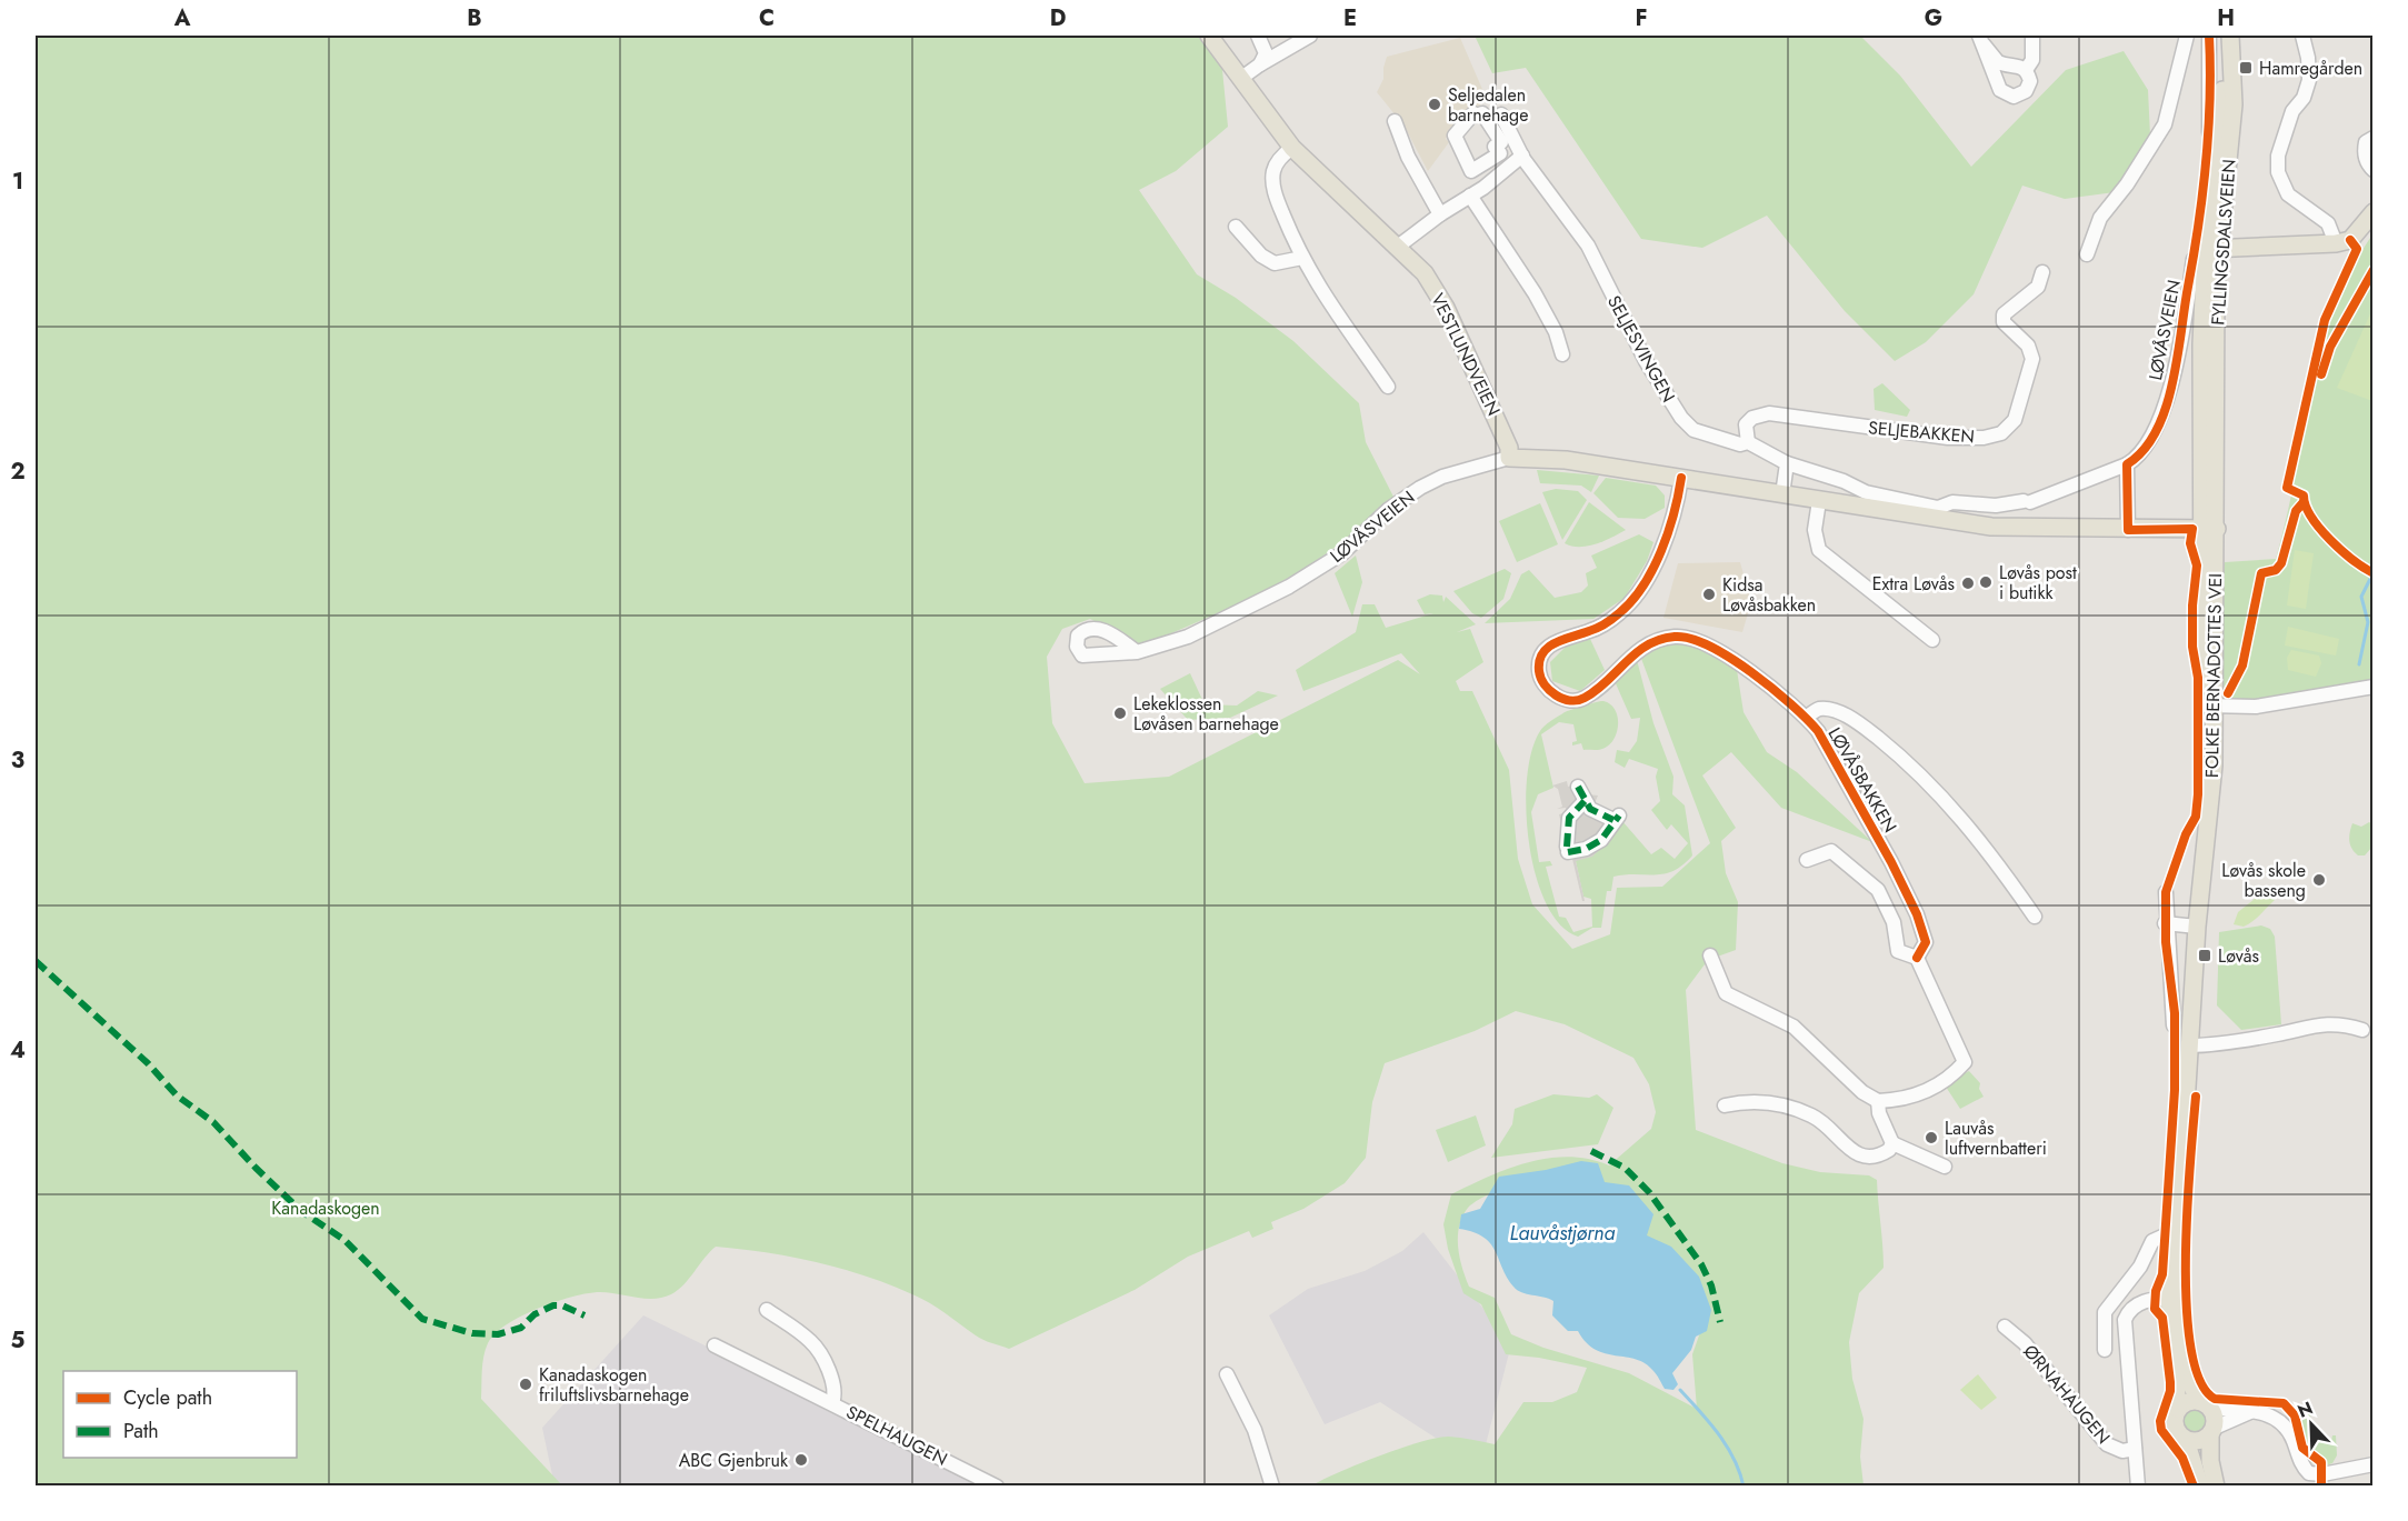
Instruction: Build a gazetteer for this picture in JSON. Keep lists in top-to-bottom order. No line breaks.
{"streets":{"main road":["FYLLINGSDALSVEIEN","LØVÅSVEIEN","VESTLUNDVEIEN","FOLKE BERNADOTTES VEI"],"street":["SELJESVINGEN","SELJEBAKKEN","LØVÅSBAKKEN","ØRNAHAUGEN","SPELHAUGEN"]},"crossings":[["FYLLINGSDALSVEIEN","LØVÅSVEIEN"],["FYLLINGSDALSVEIEN","FOLKE BERNADOTTES VEI"],["LØVÅSVEIEN","SELJESVINGEN"],["LØVÅSVEIEN","VESTLUNDVEIEN"],["LØVÅSVEIEN","FOLKE BERNADOTTES VEI"],["LØVÅSVEIEN","LØVÅSBAKKEN"],["SELJESVINGEN","SELJEBAKKEN"],["FOLKE BERNADOTTES VEI","ØRNAHAUGEN"]],"water":["Lauvåstjørna"],"parks":["Kanadaskogen"],"places":{"transit":["Hamregården","Løvås"],"other":["Seljedalen barnehage","Løvås post i butikk","Extra Løvås","Kidsa Løvåsbakken","Lekeklossen Løvåsen barnehage","Løvås skole basseng","Lauvås luftvernbatteri","Kanadaskogen friluftslivsbarnehage","ABC Gjenbruk"]},"legend":["Cycle path","Path"],"north":"top left","grid":{"columns":["A","B","C","D","E","F","G","H"],"rows":["1","2","3","4","5"]}}
